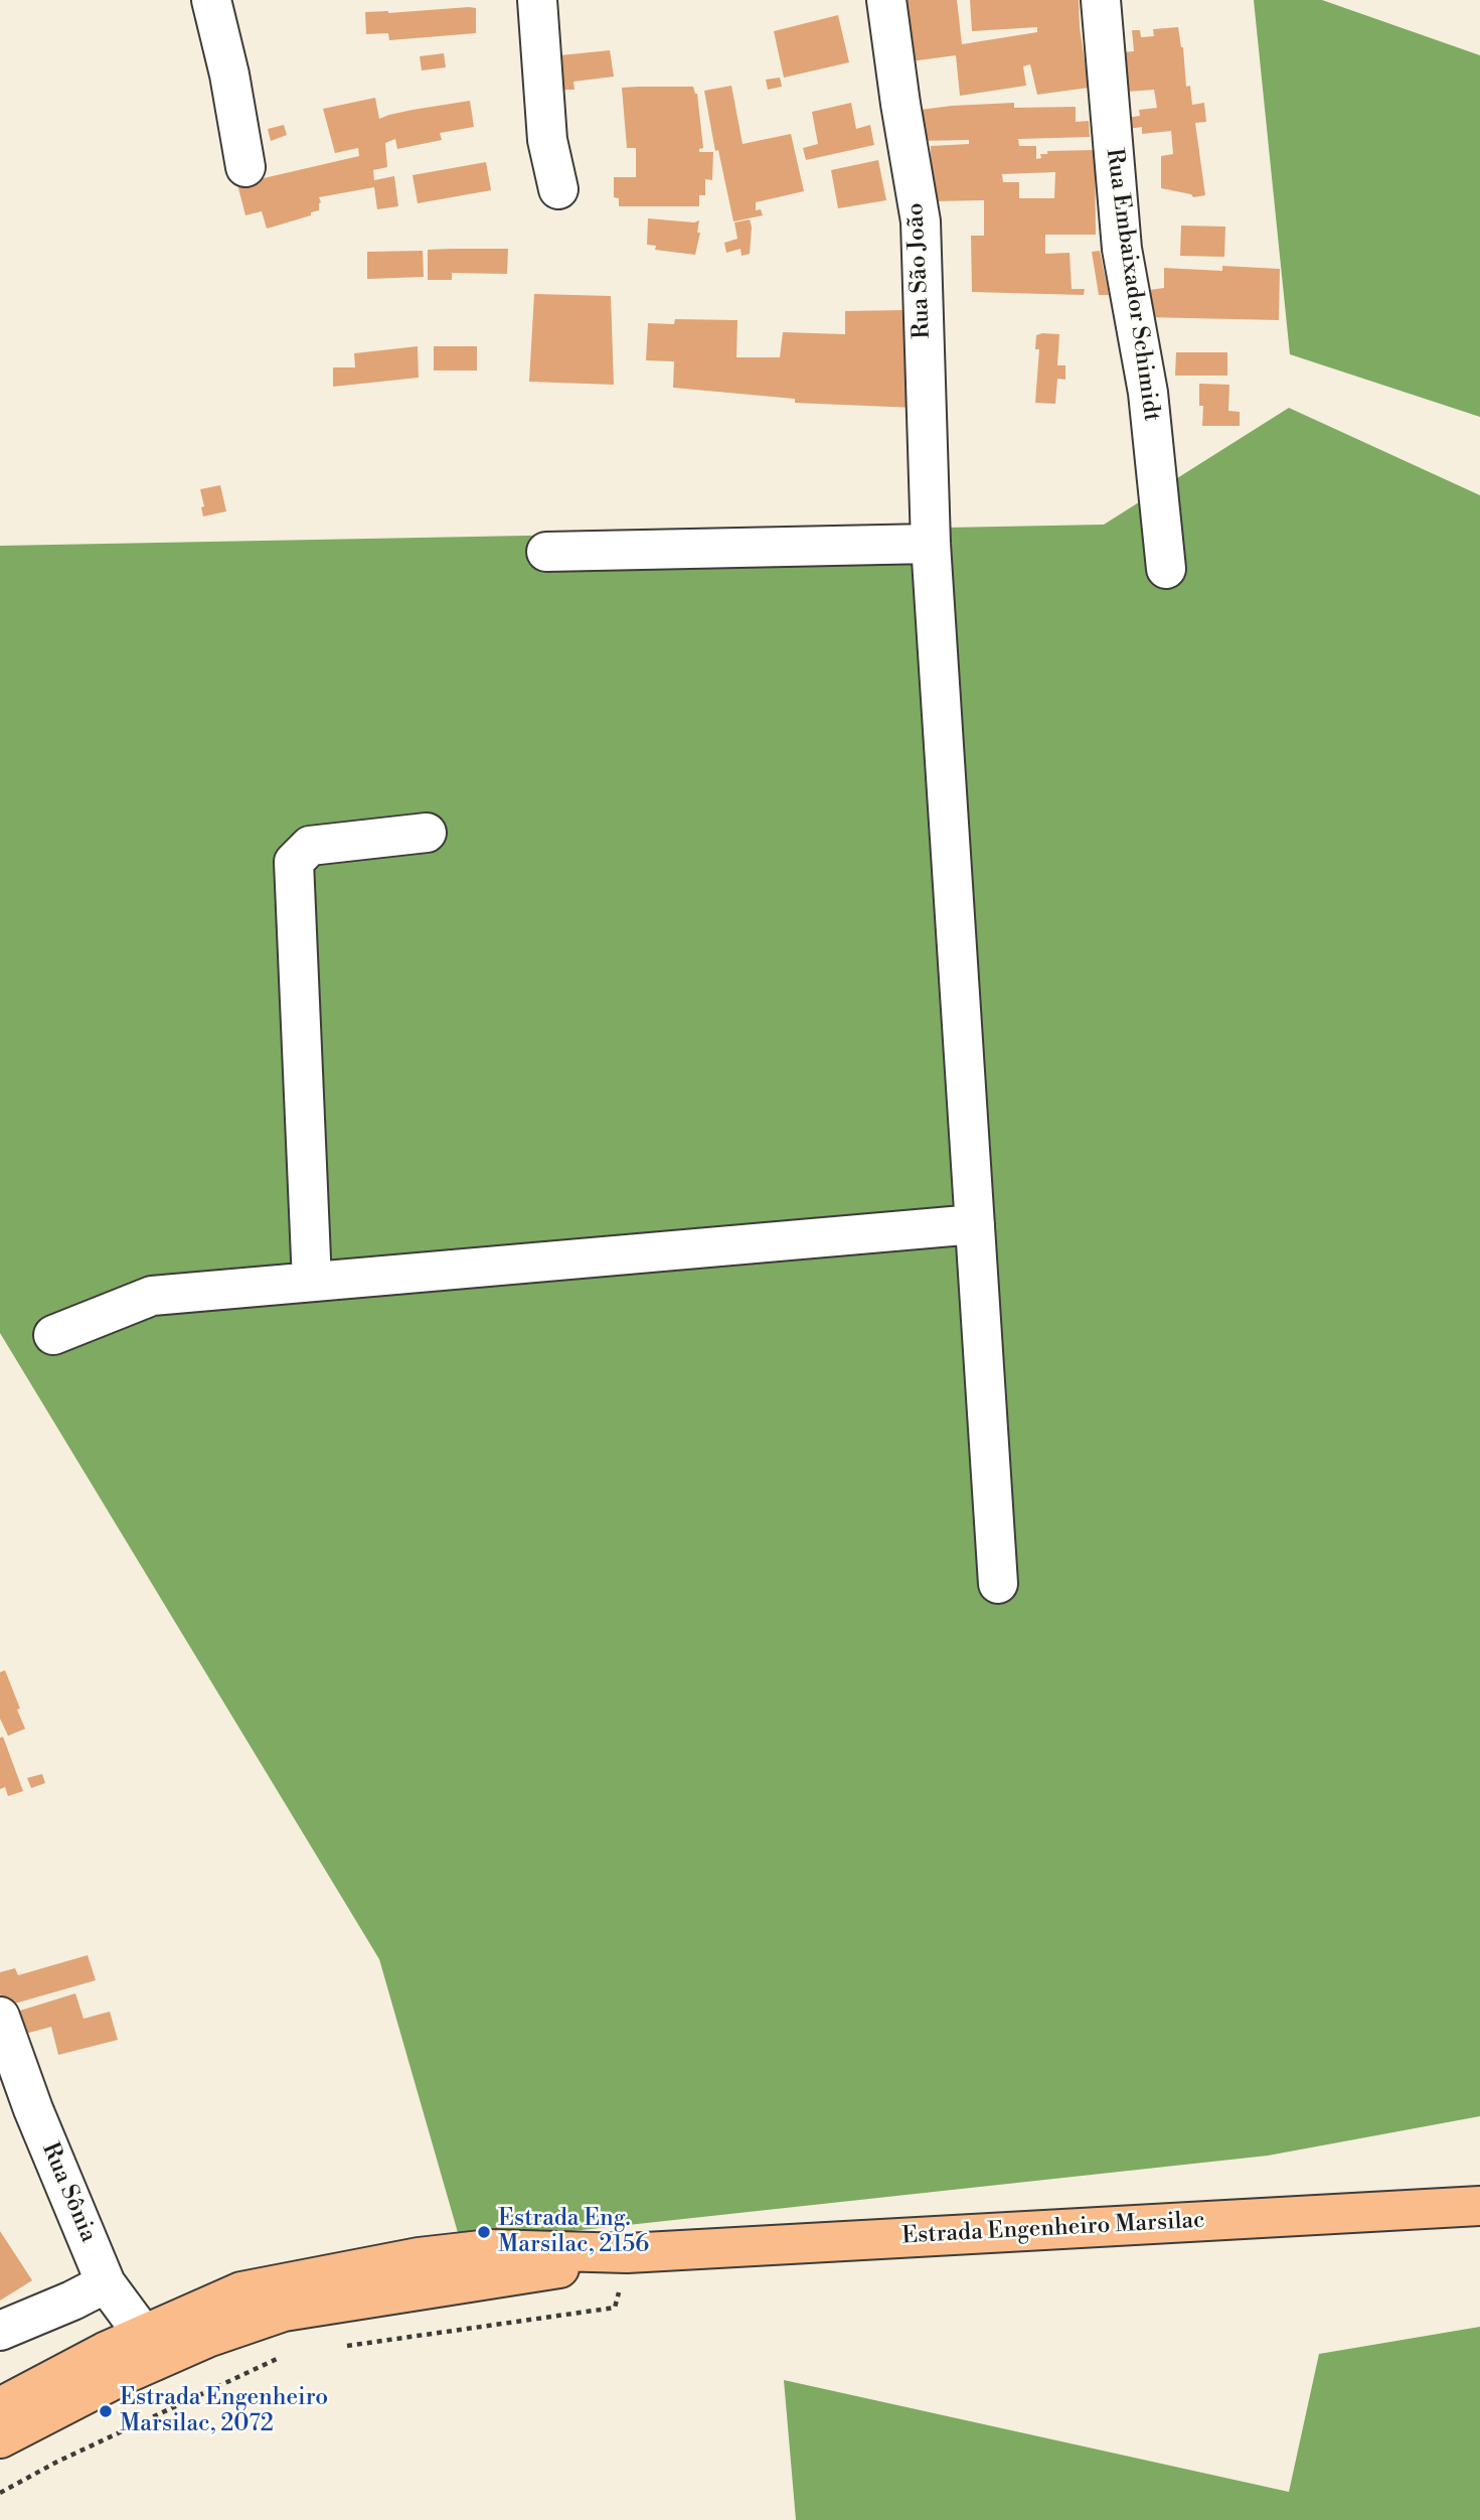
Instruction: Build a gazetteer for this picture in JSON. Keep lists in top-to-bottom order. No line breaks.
{"streets":{"main road":["Estrada Engenheiro Marsilac"],"street":["Rua São João","Rua Embaixador Schimidt","Rua Sônia"]},"crossings":[["Rua Sônia","Estrada Engenheiro Marsilac"]],"places":["Estrada Eng. Marsilac, 2156","Estrada Engenheiro Marsilac, 2072"]}
